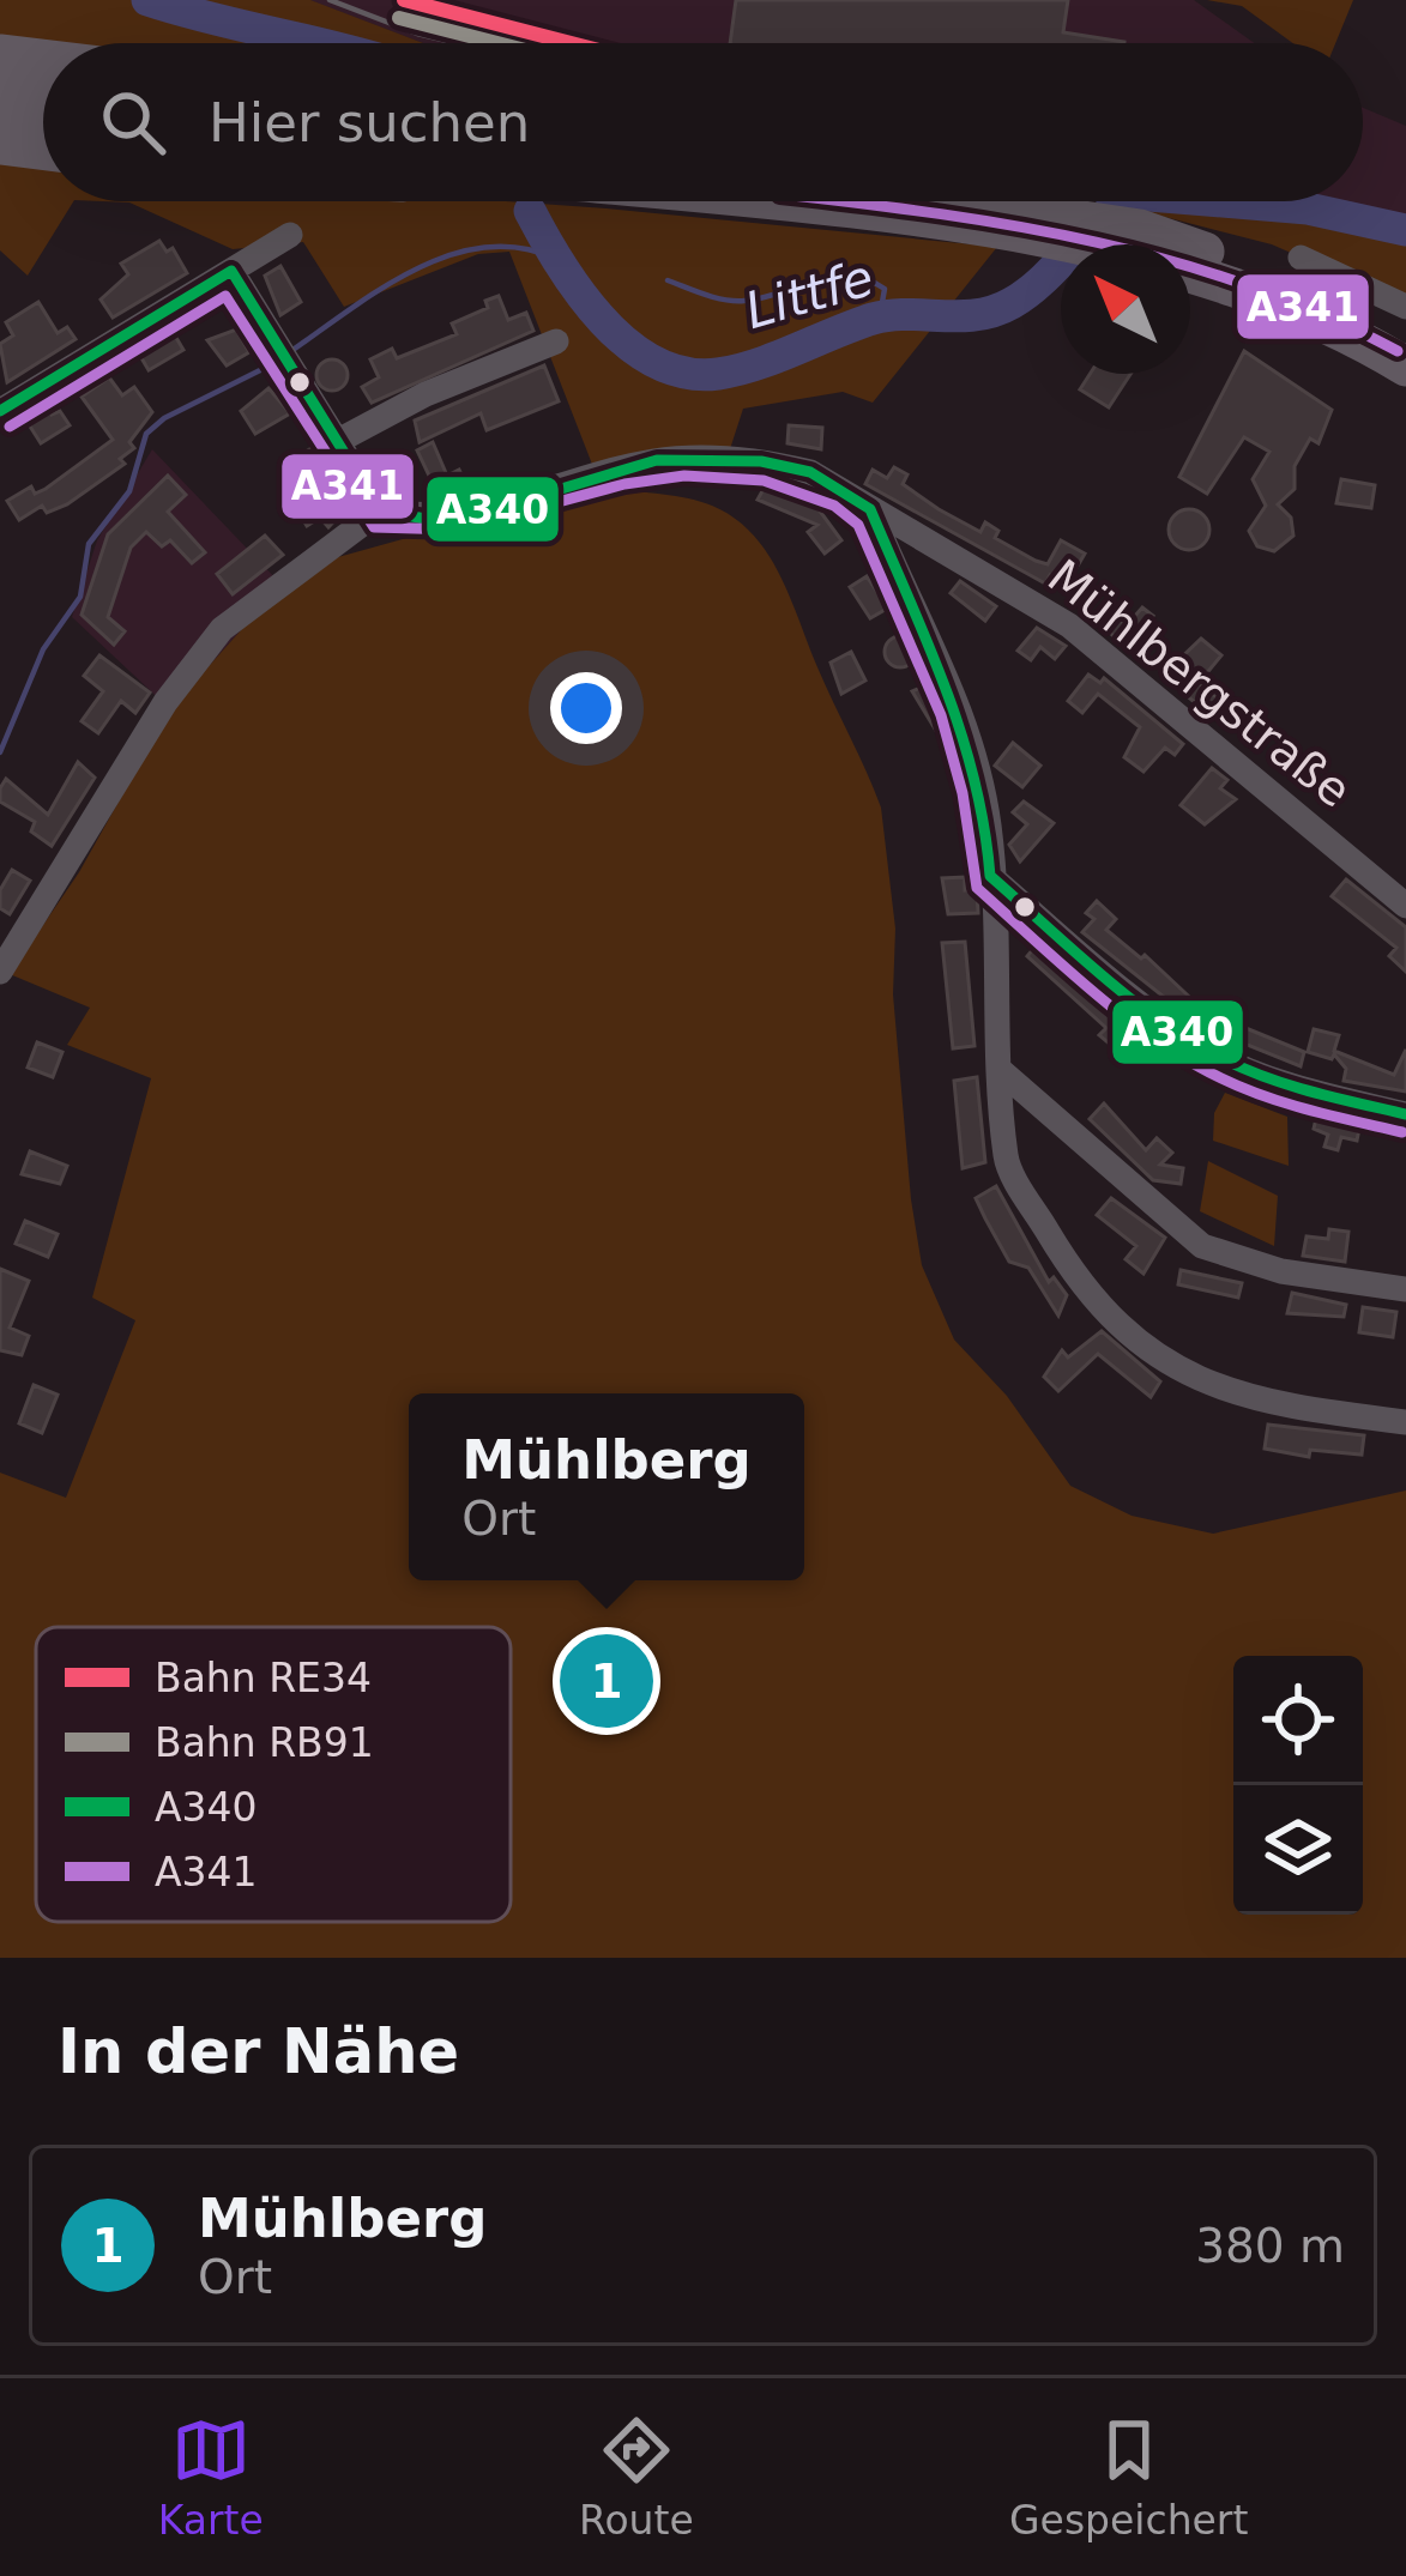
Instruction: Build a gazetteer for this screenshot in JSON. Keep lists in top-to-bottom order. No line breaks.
{"streets":{"street":["Mühlbergstraße"]},"water":["Littfe"],"lines":["rail line RE34","rail line RB91","transit line A341","transit line A340"],"legend":["Bahn RE34","Bahn RB91","A340","A341"],"north":"top left","page":{"search":"Hier suchen","popup":["Mühlberg","Ort"],"pins":"1","heading":"In der Nähe","list":[{"mark":"1","name":"Mühlberg","note":"Ort","value":"380 m"}],"nav":["Karte","Route","Gespeichert"]}}
